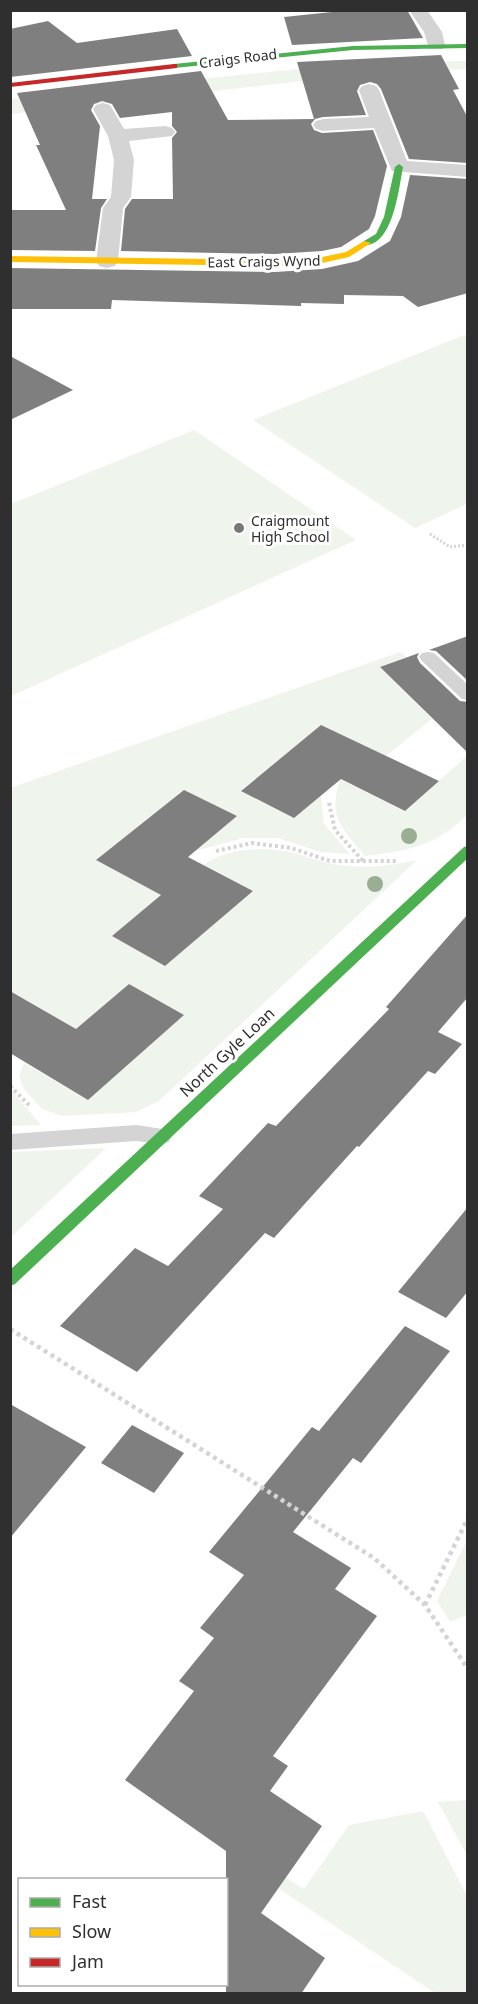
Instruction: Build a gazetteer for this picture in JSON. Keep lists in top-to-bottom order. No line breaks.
{"streets":{"street":["Craigs Road","East Craigs Wynd","North Gyle Loan"]},"places":["Craigmount High School"],"legend":["Fast","Slow","Jam"]}
